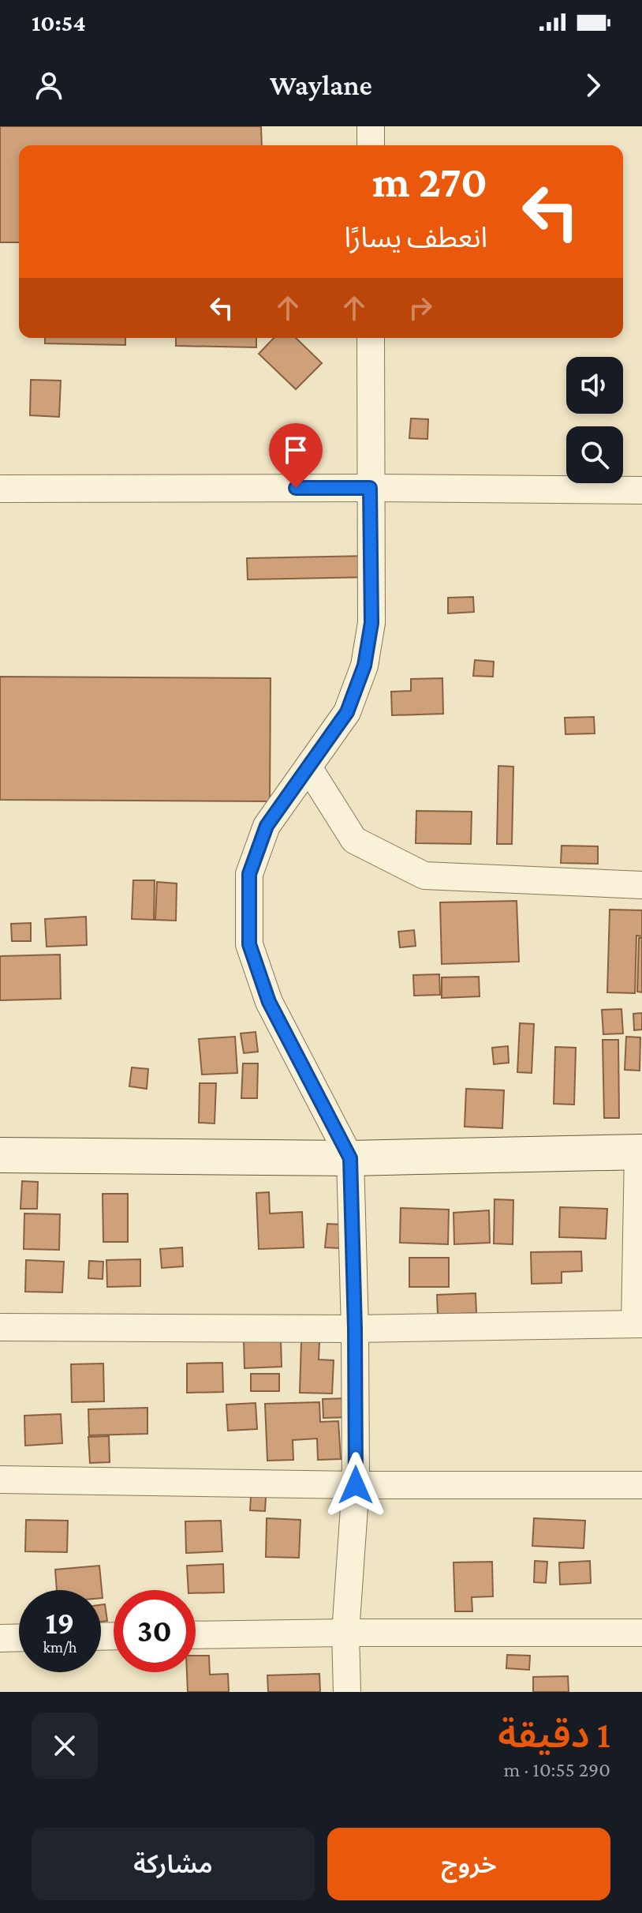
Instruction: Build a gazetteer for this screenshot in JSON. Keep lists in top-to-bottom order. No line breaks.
{"page":{"status":"10:54","header":"Waylane","turn":["270 m","انعطف يسارًا"],"speed":"19 km/h","limit":"30","heading":["1 دقيقة","290 m · 10:55"],"buttons":["خروج","مشاركة"]}}
